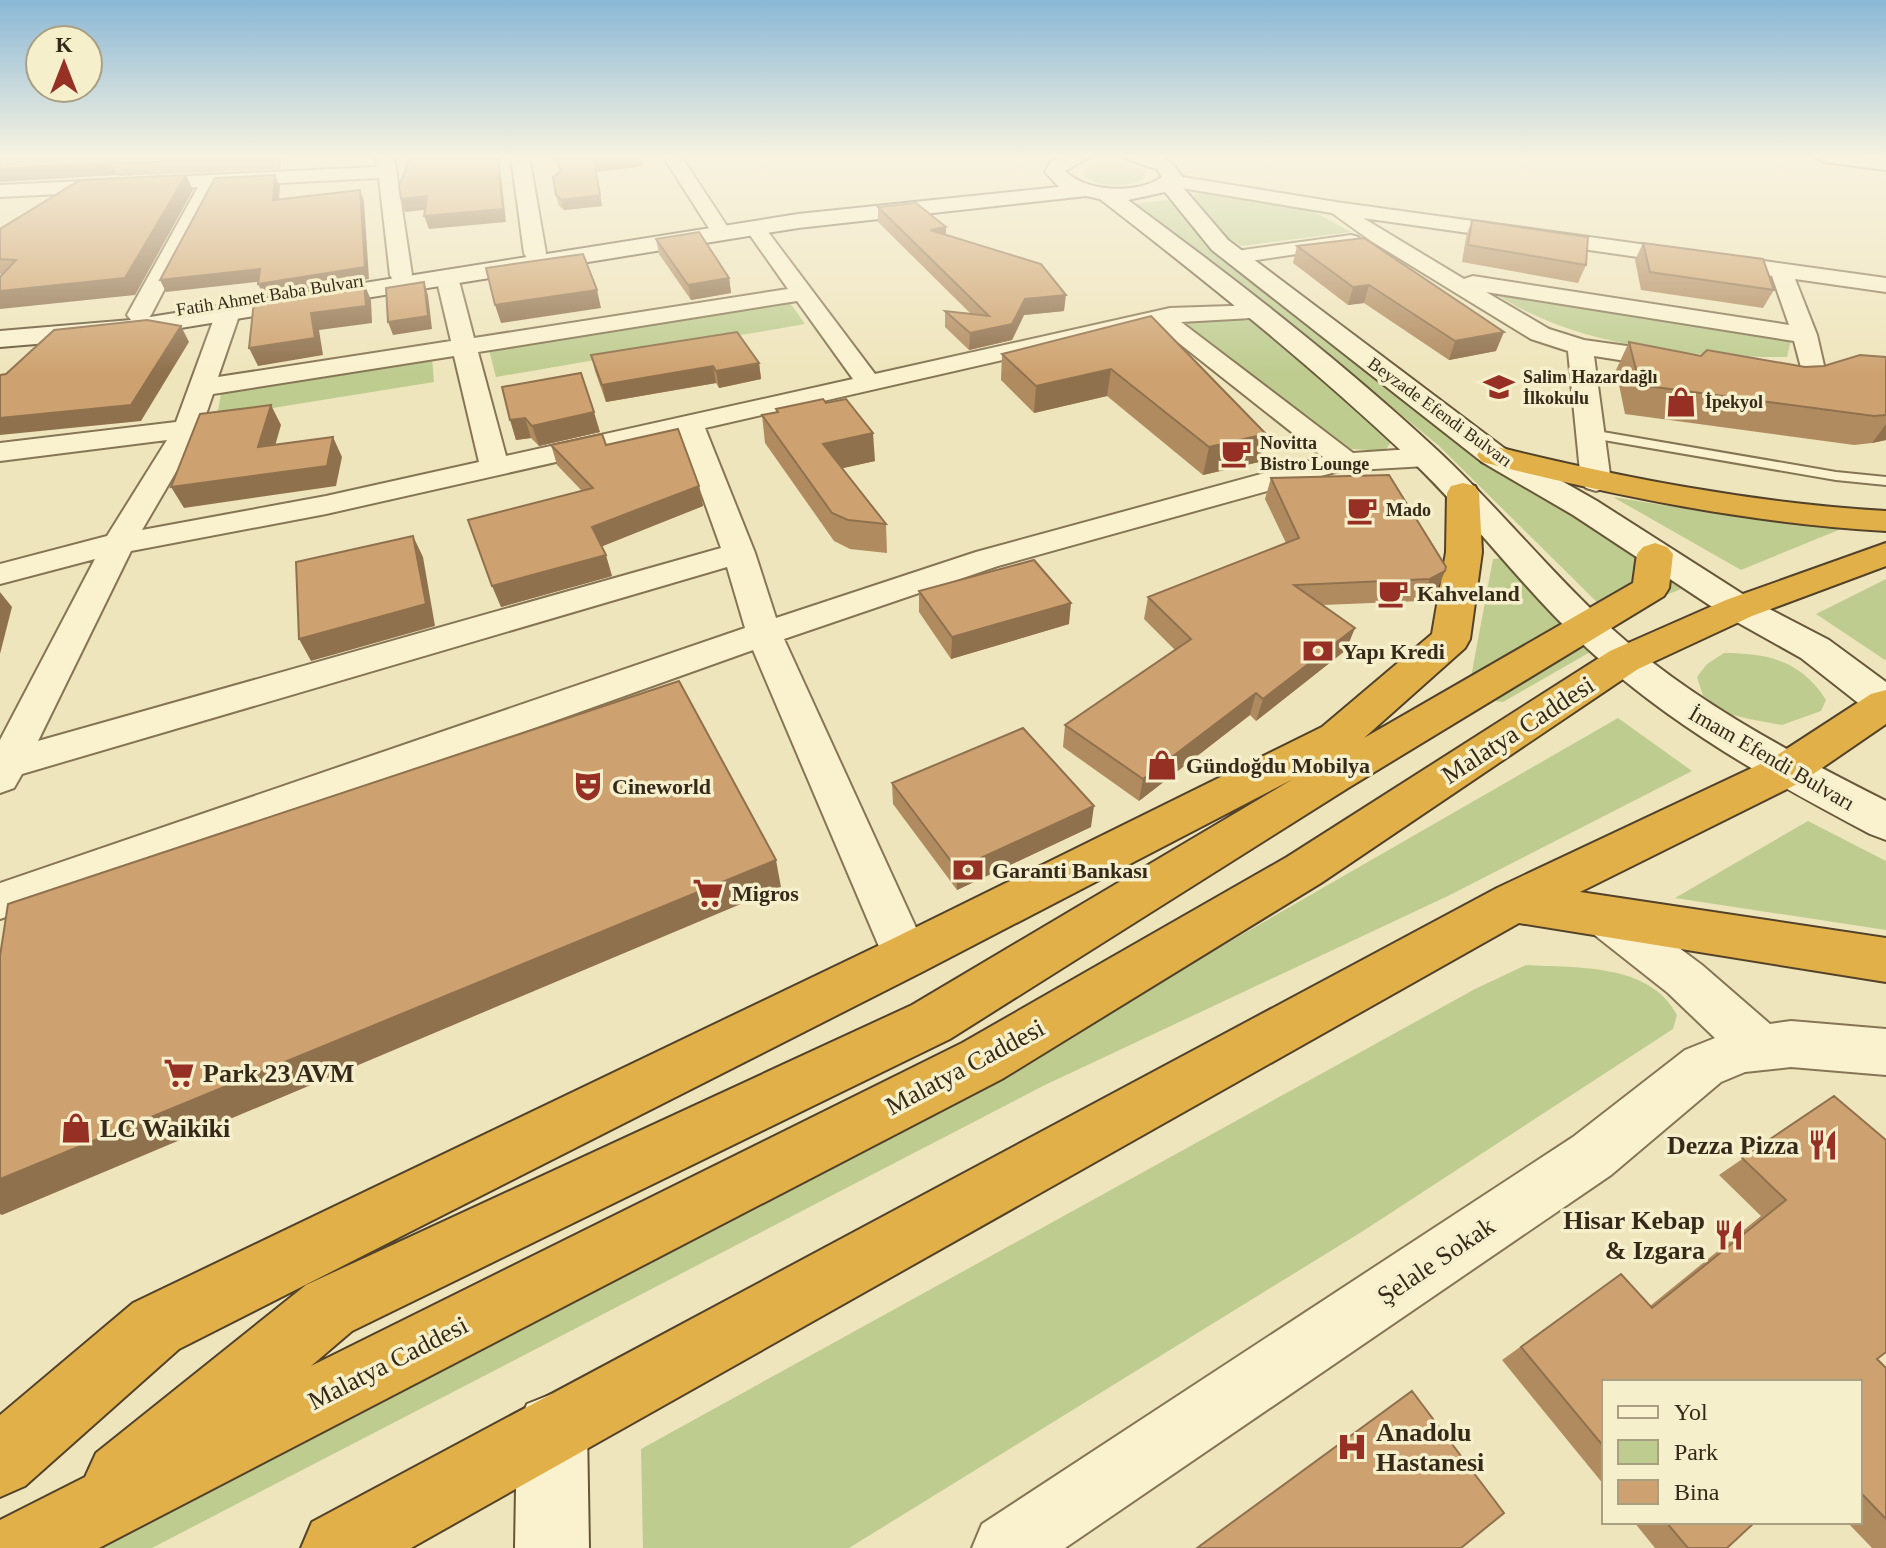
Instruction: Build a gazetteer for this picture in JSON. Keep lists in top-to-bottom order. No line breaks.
{"streets":{"highway":["Malatya Caddesi"],"main road":["Fatih Ahmet Baba Bulvarı","Beyzade Efendi Bulvarı","İmam Efendi Bulvarı"],"street":["Şelale Sokak"]},"crossings":[["Beyzade Efendi Bulvarı","Malatya Caddesi"],["Beyzade Efendi Bulvarı","İmam Efendi Bulvarı"],["Malatya Caddesi","İmam Efendi Bulvarı"]],"places":{"school or university":["Salim Hazardağlı İlkokulu"],"shop":["İpekyol","Gündoğdu Mobilya","LC Waikiki"],"cafe":["Novitta Bistro Lounge","Mado","Kahveland"],"bank":["Yapı Kredi","Garanti Bankası"],"theatre":["Cineworld"],"supermarket":["Migros","Park 23 AVM"],"restaurant":["Dezza Pizza","Hisar Kebap & Izgara"],"hospital":["Anadolu Hastanesi"]},"legend":["Yol","Park","Bina"],"north":"top"}
